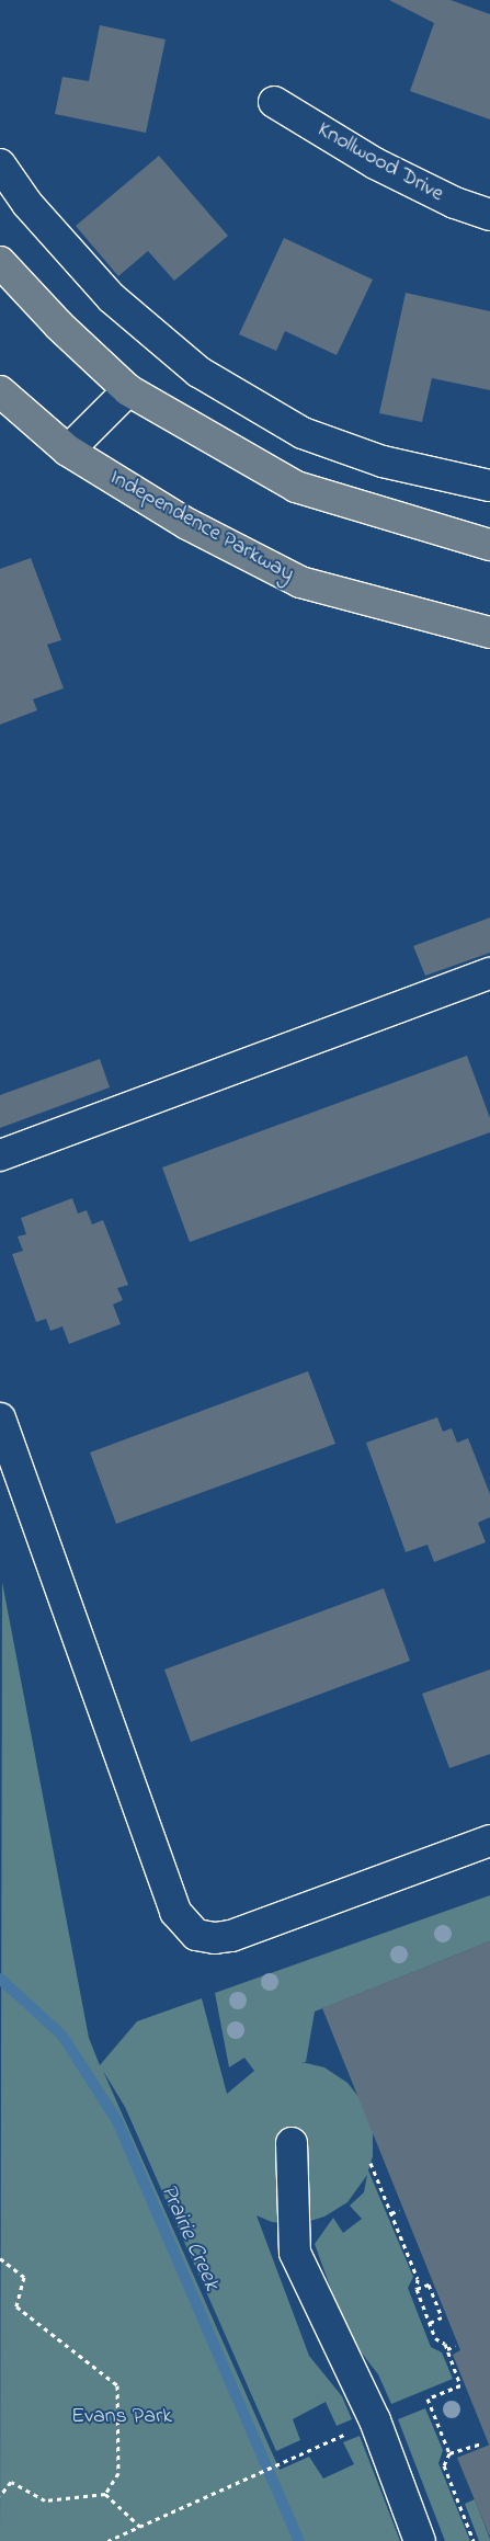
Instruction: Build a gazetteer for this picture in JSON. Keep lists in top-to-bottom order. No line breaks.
{"streets":{"main road":["Independence Parkway"],"street":["Knollwood Drive"]},"water":["Prairie Creek"],"parks":["Evans Park"]}
